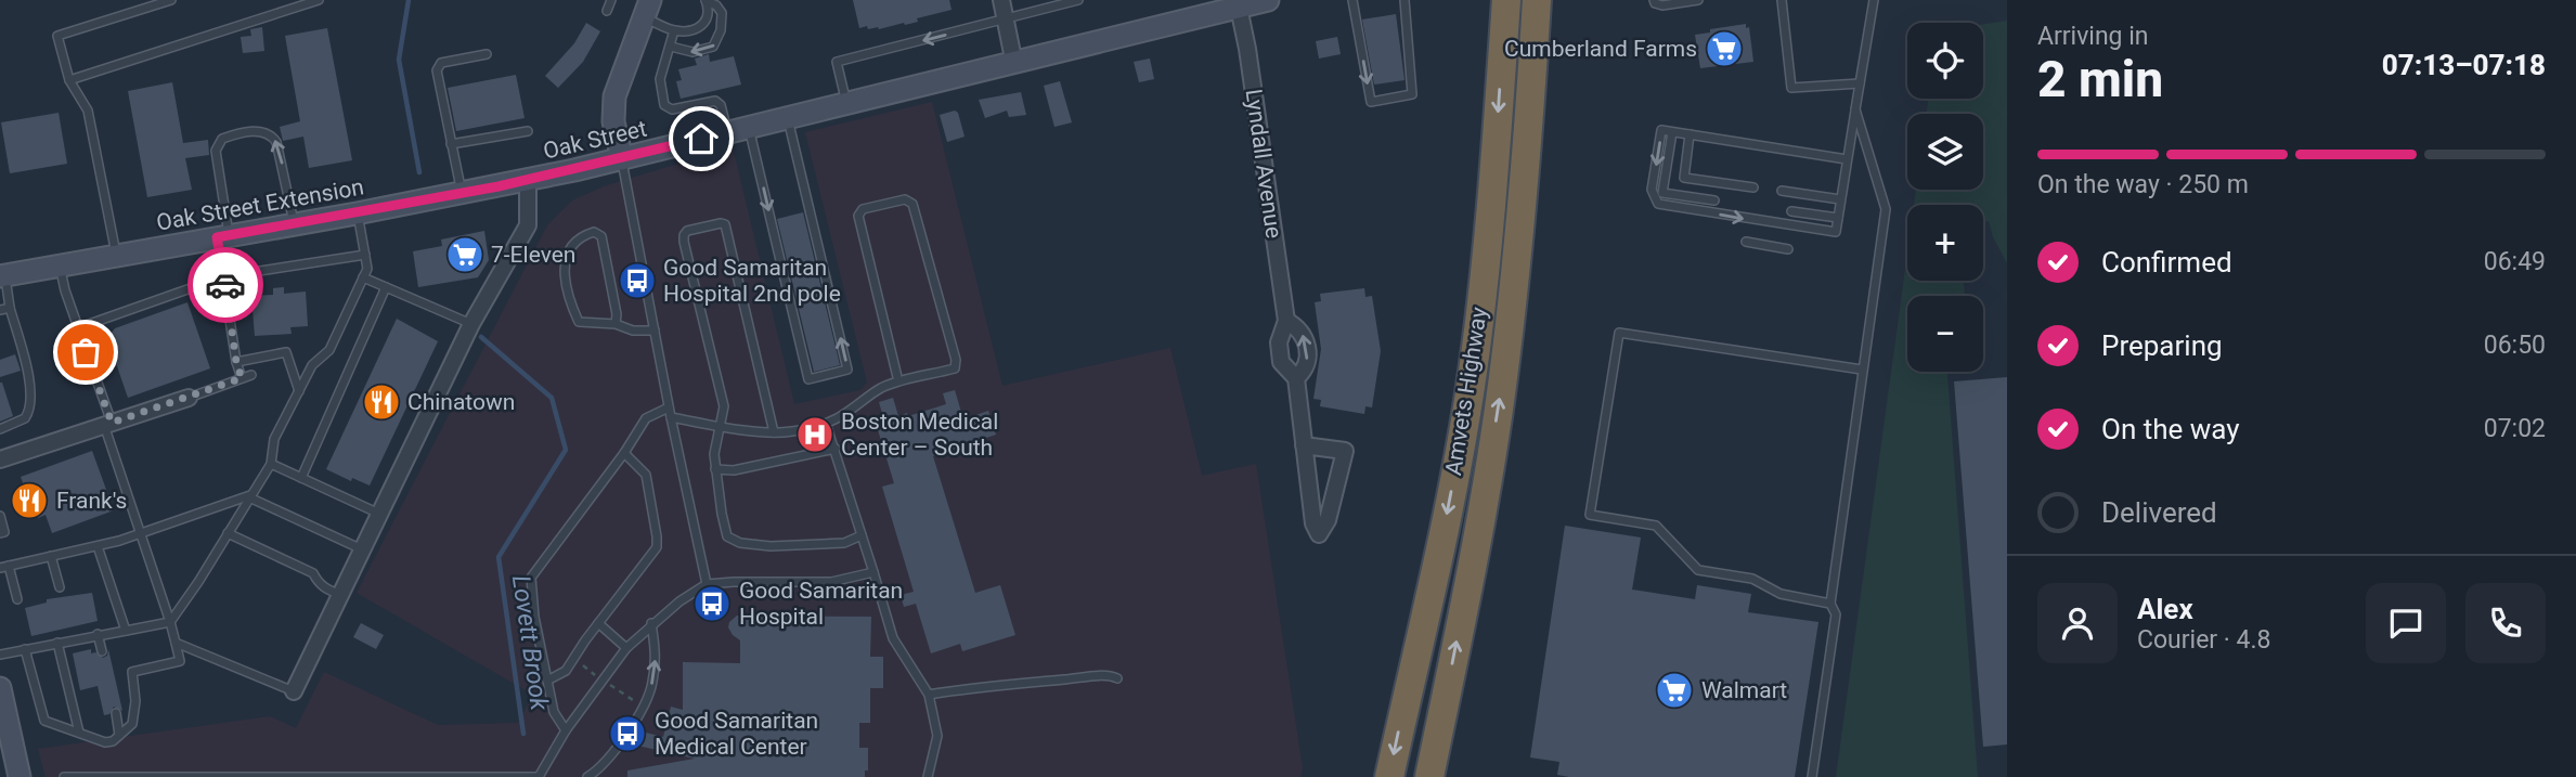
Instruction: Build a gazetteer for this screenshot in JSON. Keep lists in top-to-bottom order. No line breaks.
{"streets":{"highway":["Amvets Highway"],"main road":["Oak Street","Oak Street Extension"],"street":["Lyndall Avenue"]},"crossings":[["Oak Street","Lyndall Avenue"],["Oak Street","Oak Street Extension"]],"water":["Lovett Brook"],"places":{"supermarket":["Cumberland Farms","7-Eleven","Walmart"],"bus stop":["Good Samaritan Hospital 2nd pole","Good Samaritan Hospital","Good Samaritan Medical Center"],"restaurant":["Chinatown","Frank's"],"hospital":["Boston Medical Center – South"]},"page":{"heading":["2 min","Arriving in","07:13–07:18"],"panel":["Alex","Courier · 4.8"],"map_buttons":["+","−"],"bar":"On the way · 250 m","list":[["Confirmed","06:49"],["Preparing","06:50"],["On the way","07:02"],"Delivered"]}}
